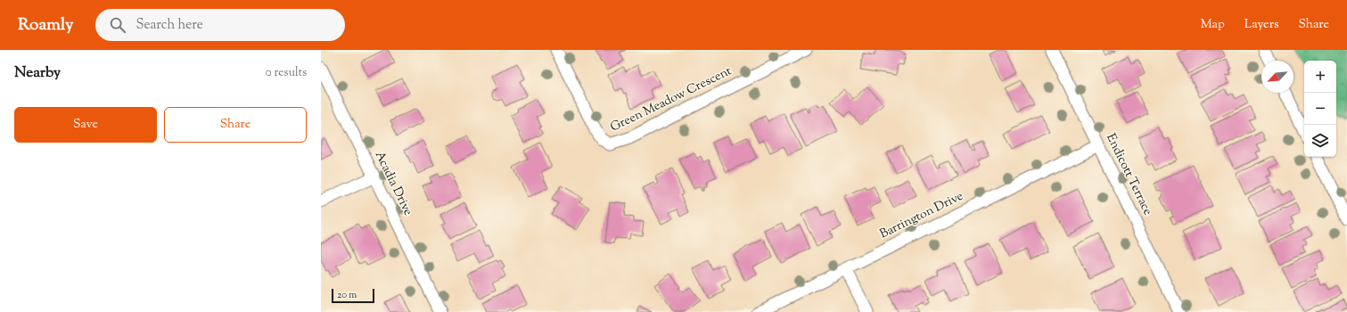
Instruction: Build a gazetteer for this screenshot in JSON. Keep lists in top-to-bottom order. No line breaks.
{"streets":{"street":["Green Meadow Crescent","Endicott Terrace","Acadia Drive","Barrington Drive"]},"crossings":[["Endicott Terrace","Barrington Drive"]],"scale_bar":"20 m","north":"bottom left","page":{"header":"Roamly","search":"Search here","nav":["Map","Layers","Share"],"heading":["Nearby","0 results"],"map_buttons":["+","−"],"buttons":["Save","Share"],"scale":"20 m"}}
